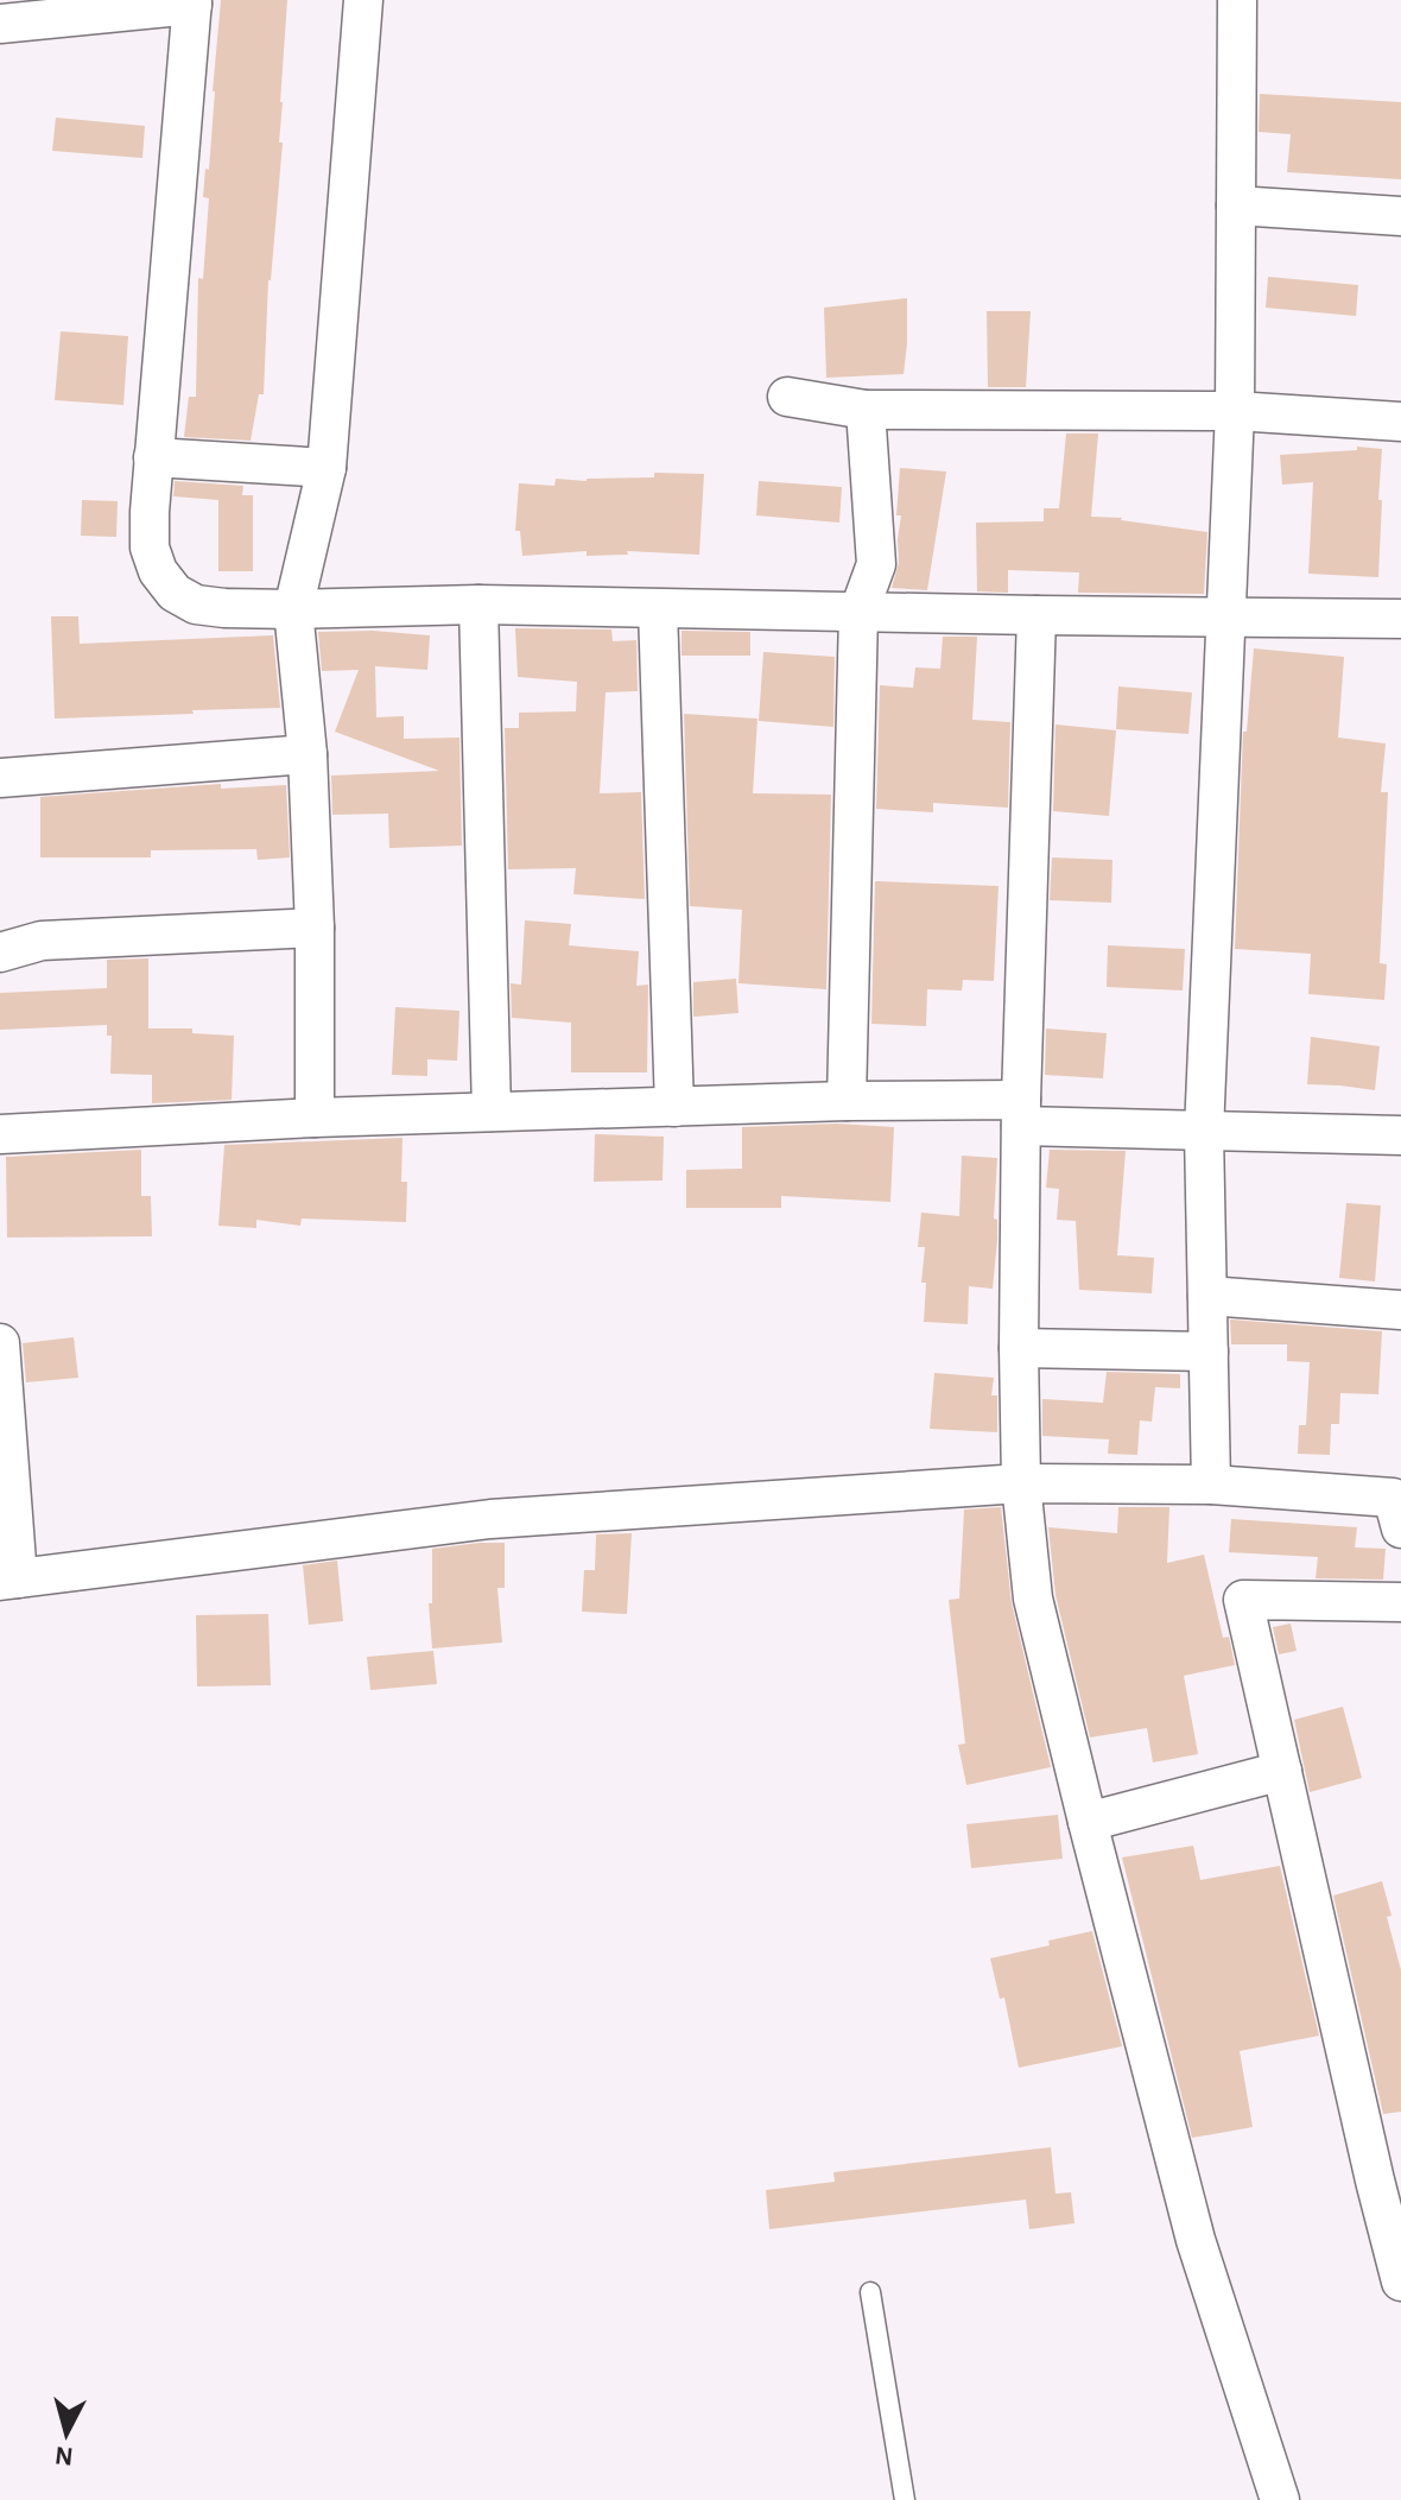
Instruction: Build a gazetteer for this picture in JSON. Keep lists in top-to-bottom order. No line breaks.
{"north":"bottom"}
